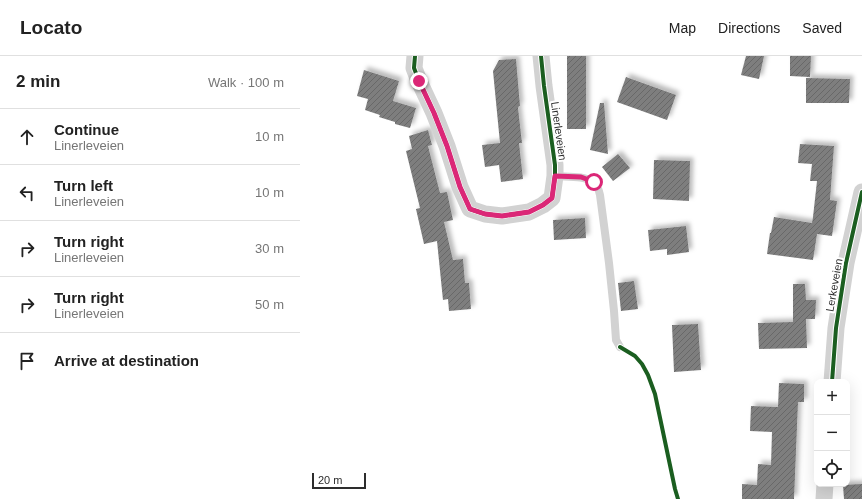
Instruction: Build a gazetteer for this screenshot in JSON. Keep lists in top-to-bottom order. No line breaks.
{"streets":{"street":["Linerleveien","Lerkeveien"]},"scale_bar":"20 m","page":{"header":"Locato","nav":["Map","Directions","Saved"],"heading":["2 min","Walk · 100 m"],"list":[["Continue","Linerleveien","10 m"],["Turn left","Linerleveien","10 m"],["Turn right","Linerleveien","30 m"],["Turn right","Linerleveien","50 m"],"Arrive at destination"],"map_buttons":["+","−"],"scale":"20 m"}}
